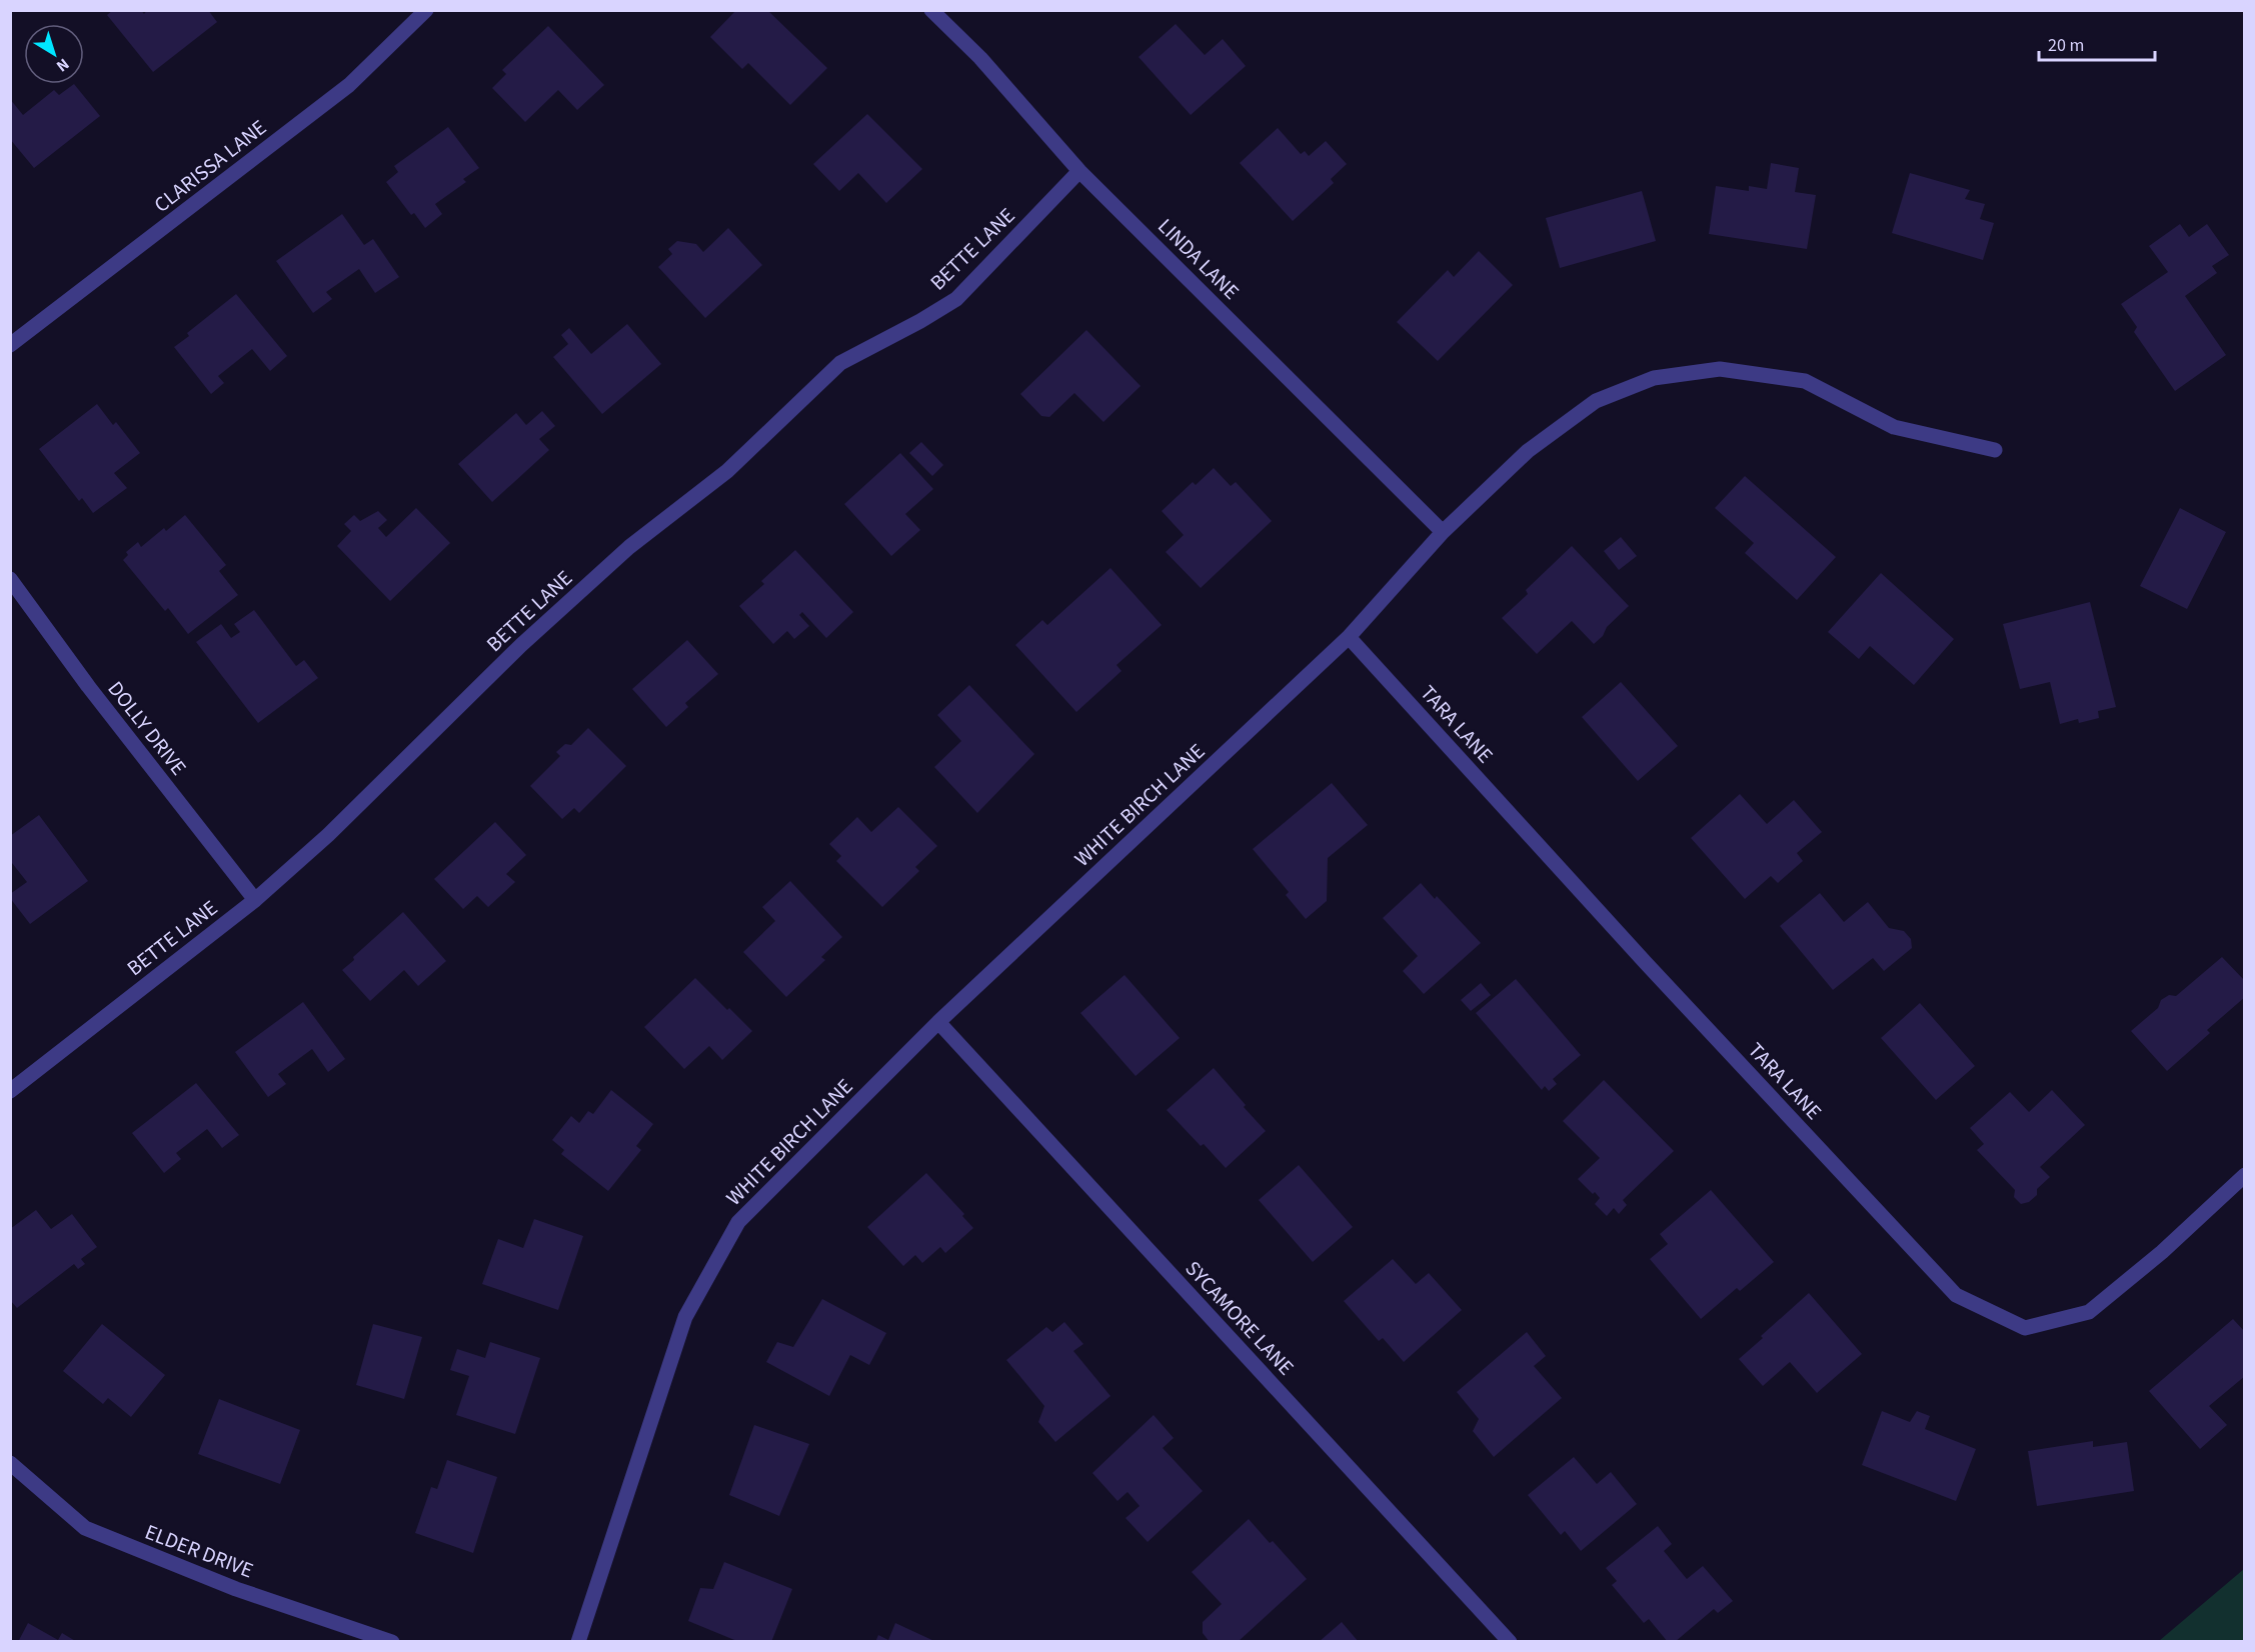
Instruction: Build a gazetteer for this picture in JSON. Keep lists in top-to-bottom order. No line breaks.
{"streets":{"street":["CLARISSA LANE","BETTE LANE","LINDA LANE","TARA LANE","DOLLY DRIVE","WHITE BIRCH LANE","SYCAMORE LANE","ELDER DRIVE"]},"crossings":[["BETTE LANE","LINDA LANE"],["BETTE LANE","DOLLY DRIVE"],["LINDA LANE","WHITE BIRCH LANE"],["TARA LANE","WHITE BIRCH LANE"],["WHITE BIRCH LANE","SYCAMORE LANE"]],"scale_bar":"20 m","north":"bottom right"}
